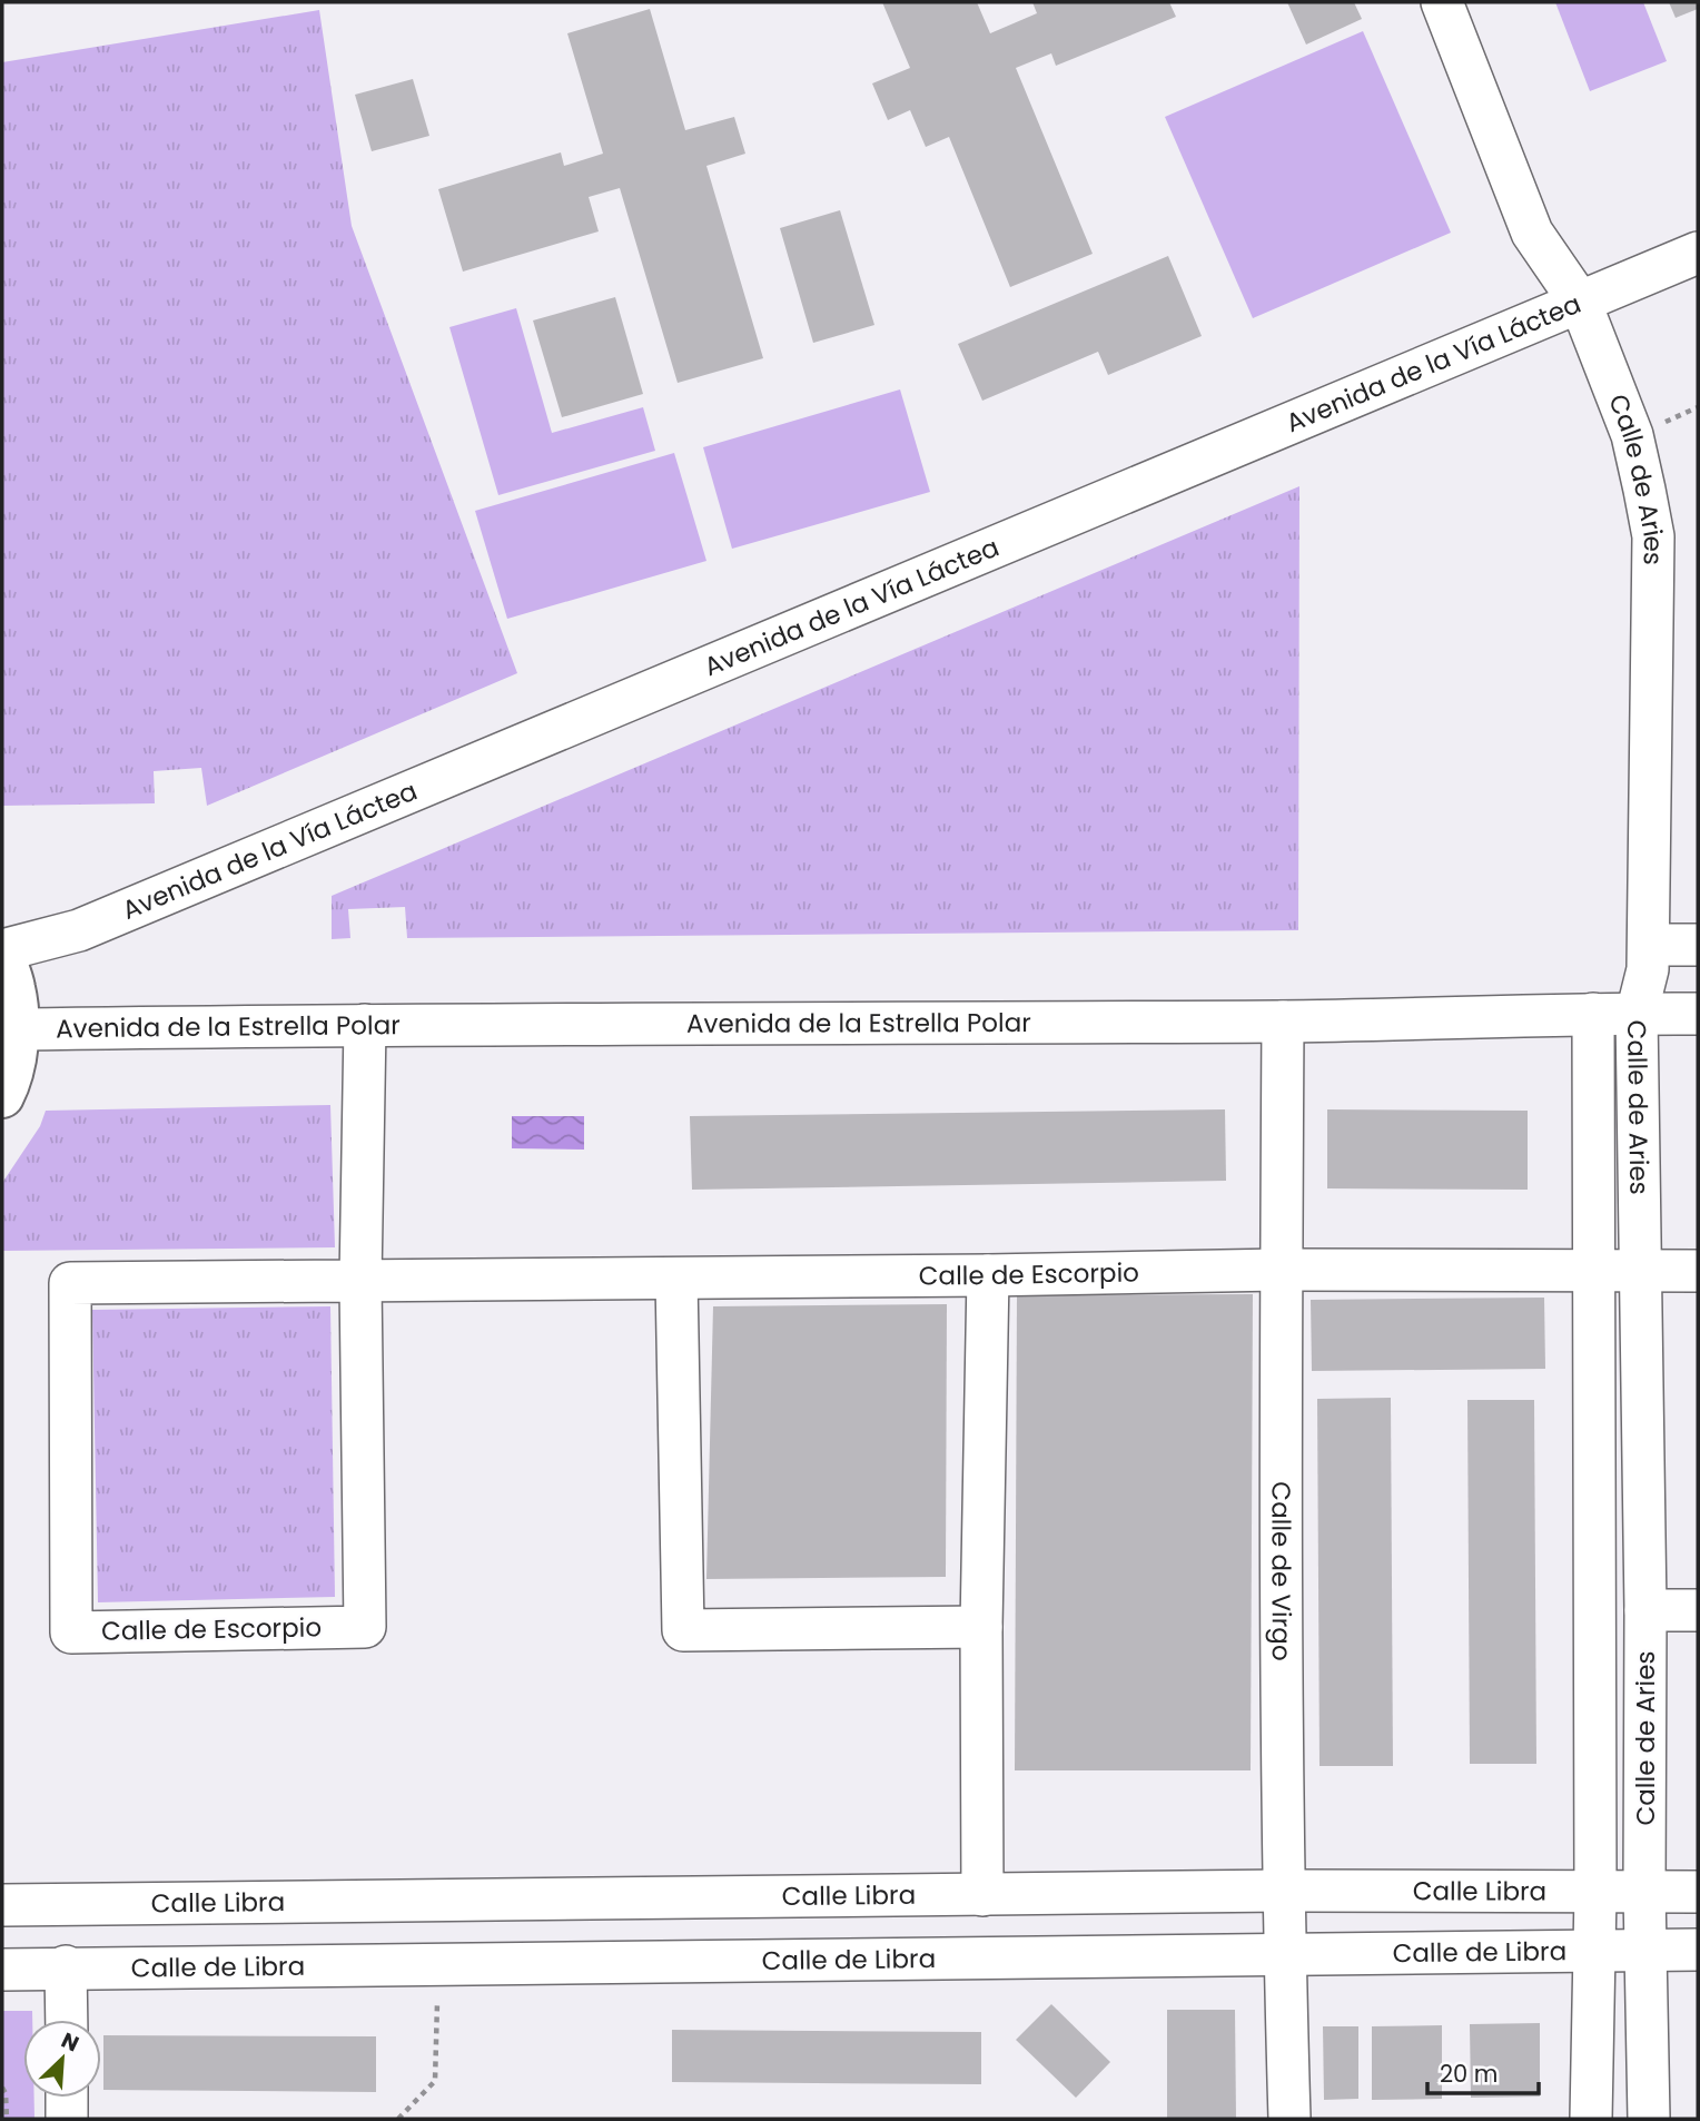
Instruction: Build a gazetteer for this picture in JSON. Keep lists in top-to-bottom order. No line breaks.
{"streets":{"street":["Avenida de la Vía Láctea","Calle de Aries","Avenida de la Estrella Polar","Calle de Escorpio","Calle de Virgo","Calle Libra","Calle de Libra"]},"crossings":[["Avenida de la Vía Láctea","Calle de Aries"],["Calle de Aries","Avenida de la Estrella Polar"],["Calle de Aries","Calle de Escorpio"],["Calle de Aries","Calle Libra"],["Calle de Aries","Calle de Libra"],["Avenida de la Estrella Polar","Calle de Escorpio"],["Avenida de la Estrella Polar","Calle de Virgo"],["Calle de Escorpio","Calle de Virgo"],["Calle de Virgo","Calle Libra"],["Calle de Virgo","Calle de Libra"]],"scale_bar":"20 m","north":"top right"}
